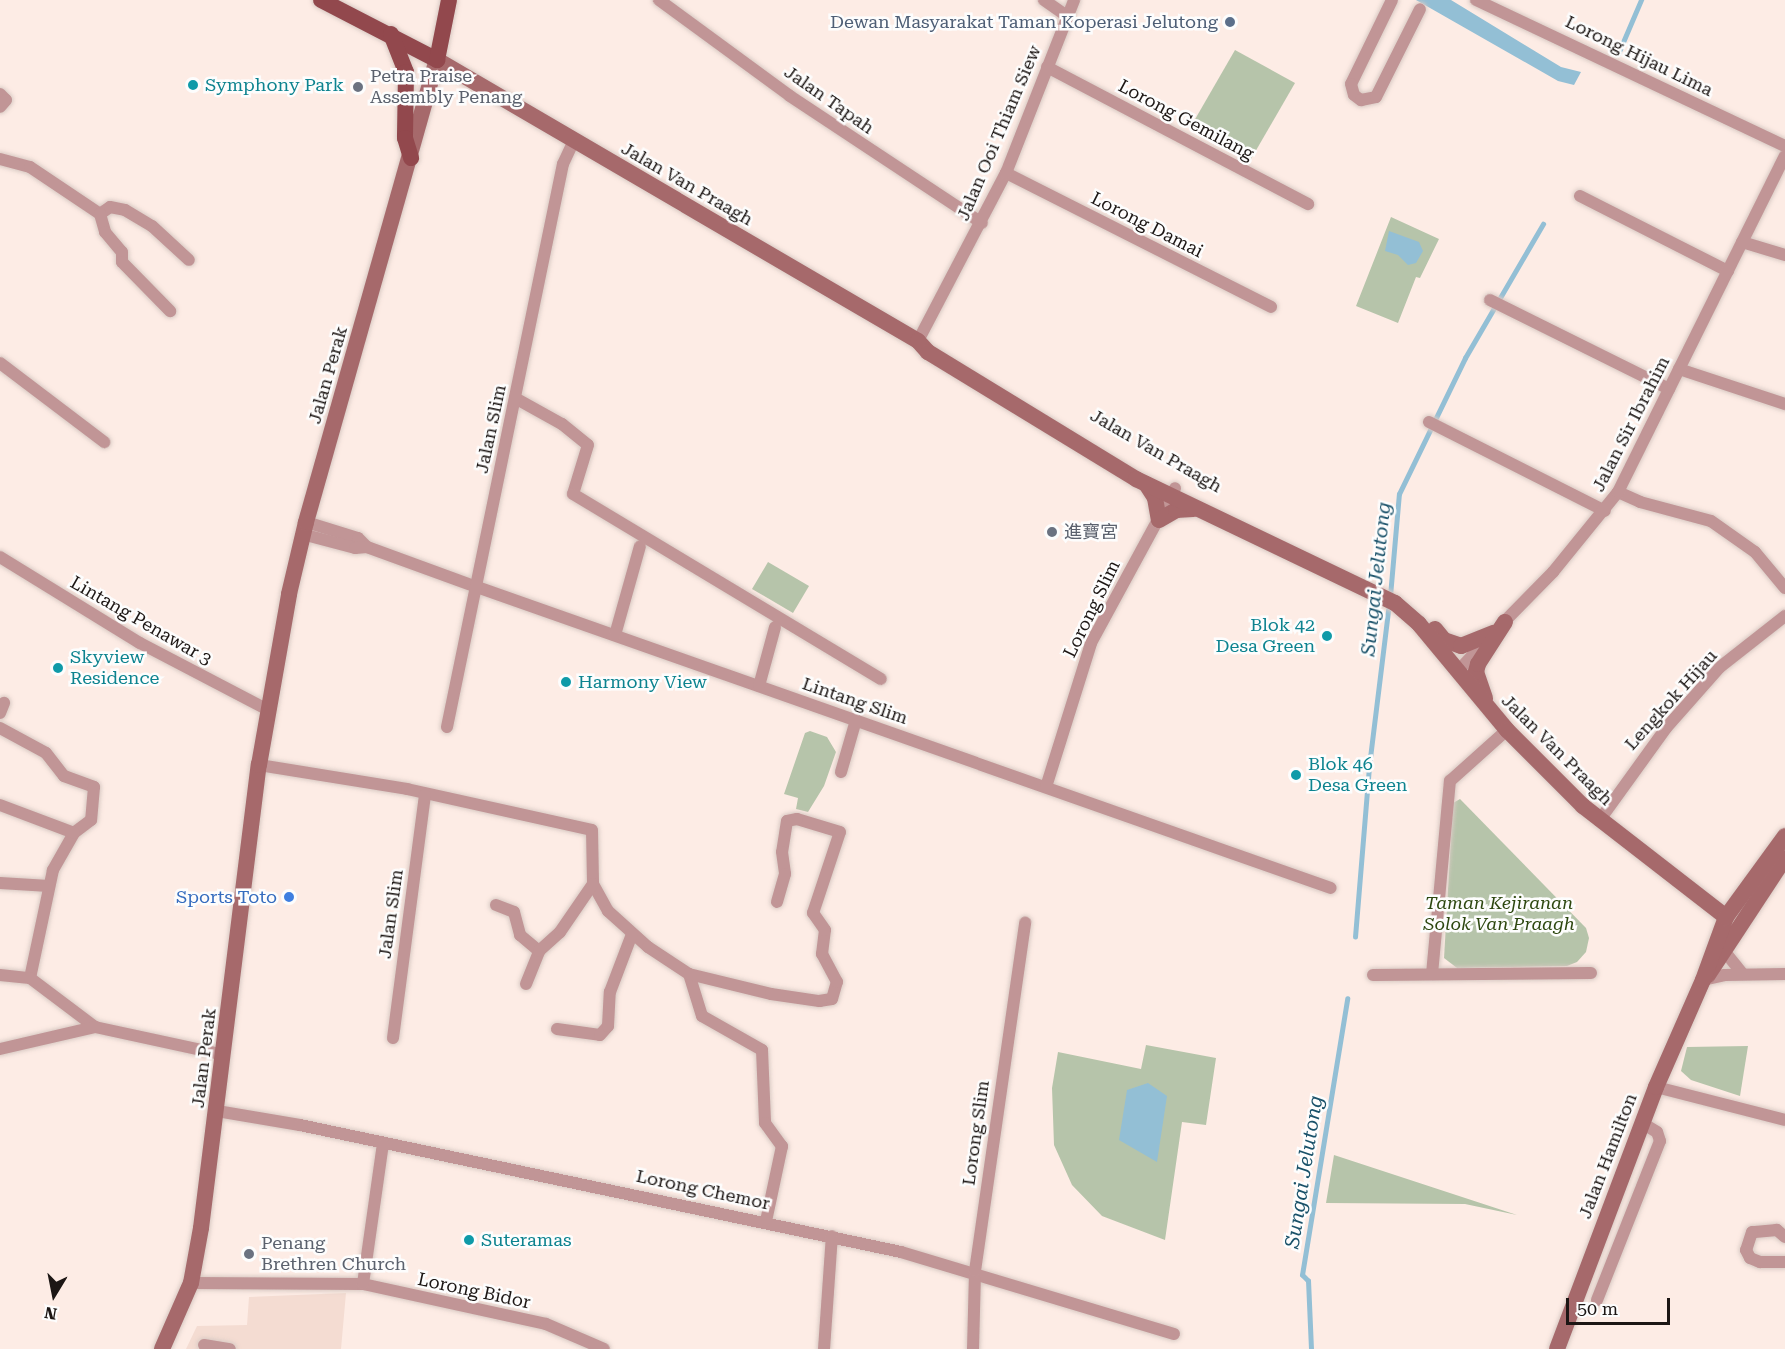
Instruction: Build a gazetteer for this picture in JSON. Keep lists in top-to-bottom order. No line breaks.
{"streets":{"main road":["Jalan Van Praagh","Jalan Perak","Jalan Hamilton"],"street":["Lorong Hijau Lima","Jalan Tapah","Lorong Gemilang","Jalan Ooi Thiam Siew","Lorong Damai","Jalan Sir Ibrahim","Jalan Slim","Lorong Slim","Lintang Penawar 3","Lengkok Hijau","Lintang Slim","Lorong Chemor","Lorong Bidor"]},"crossings":[["Jalan Tapah","Jalan Ooi Thiam Siew"],["Lorong Gemilang","Jalan Ooi Thiam Siew"],["Jalan Ooi Thiam Siew","Jalan Van Praagh"],["Jalan Ooi Thiam Siew","Lorong Damai"],["Jalan Van Praagh","Jalan Perak"],["Jalan Van Praagh","Jalan Sir Ibrahim"],["Jalan Van Praagh","Jalan Slim"],["Jalan Van Praagh","Lorong Slim"],["Jalan Van Praagh","Lengkok Hijau"],["Jalan Van Praagh","Jalan Hamilton"],["Jalan Perak","Lintang Penawar 3"],["Jalan Perak","Lintang Slim"],["Jalan Perak","Lorong Chemor"],["Jalan Perak","Lorong Bidor"],["Jalan Slim","Lintang Slim"],["Lorong Slim","Lintang Slim"],["Lorong Slim","Lorong Chemor"]],"water":["Sungai Jelutong"],"parks":["Taman Kejiranan Solok Van Praagh"],"places":["Dewan Masyarakat Taman Koperasi Jelutong","Symphony Park","Petra Praise Assembly Penang","進寶宮","Blok 42 Desa Green","Skyview Residence","Harmony View","Blok 46 Desa Green","Sports Toto","Suteramas","Penang Brethren Church"],"scale_bar":"50 m","north":"bottom"}
